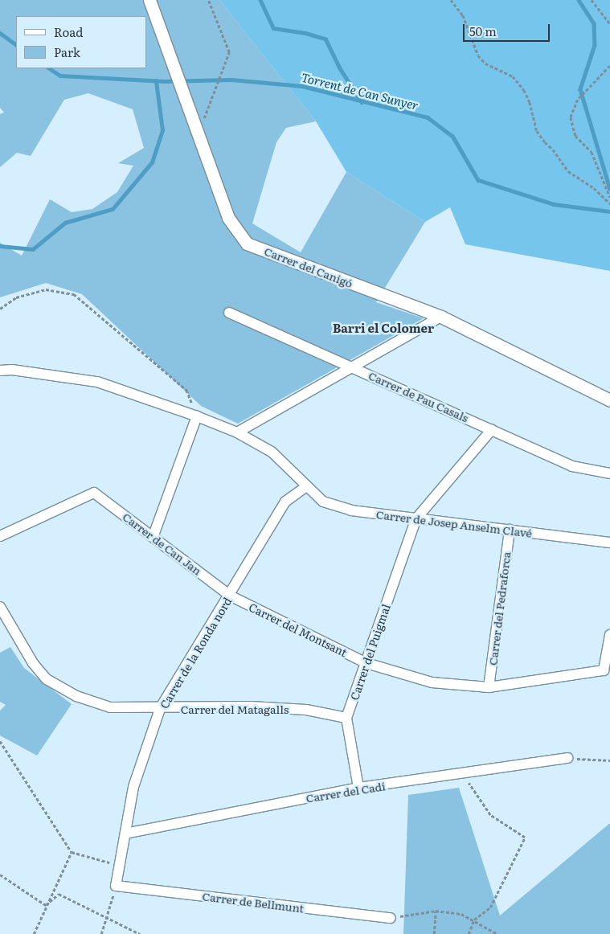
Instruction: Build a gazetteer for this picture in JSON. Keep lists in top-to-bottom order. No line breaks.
{"streets":{"street":["Carrer del Canigó","Carrer de Pau Casals","Carrer de Josep Anselm Clavé","Carrer de Can Jan","Carrer del Pedraforca","Carrer del Montsant","Carrer del Puigmal","Carrer de la Ronda nord","Carrer del Matagalls","Carrer del Cadí","Carrer de Bellmunt"]},"crossings":[["Carrer de Josep Anselm Clavé","Carrer del Pedraforca"],["Carrer de Josep Anselm Clavé","Carrer del Puigmal"],["Carrer de Josep Anselm Clavé","Carrer de la Ronda nord"],["Carrer de Can Jan","Carrer del Montsant"],["Carrer de Can Jan","Carrer de la Ronda nord"],["Carrer del Pedraforca","Carrer del Montsant"],["Carrer del Montsant","Carrer del Puigmal"],["Carrer del Montsant","Carrer de la Ronda nord"],["Carrer del Puigmal","Carrer del Matagalls"],["Carrer de la Ronda nord","Carrer del Matagalls"],["Carrer de la Ronda nord","Carrer del Cadí"],["Carrer de la Ronda nord","Carrer de Bellmunt"]],"districts":["Barri el Colomer"],"water":["Torrent de Can Sunyer"],"legend":["Road","Park"],"scale_bar":"50 m"}
